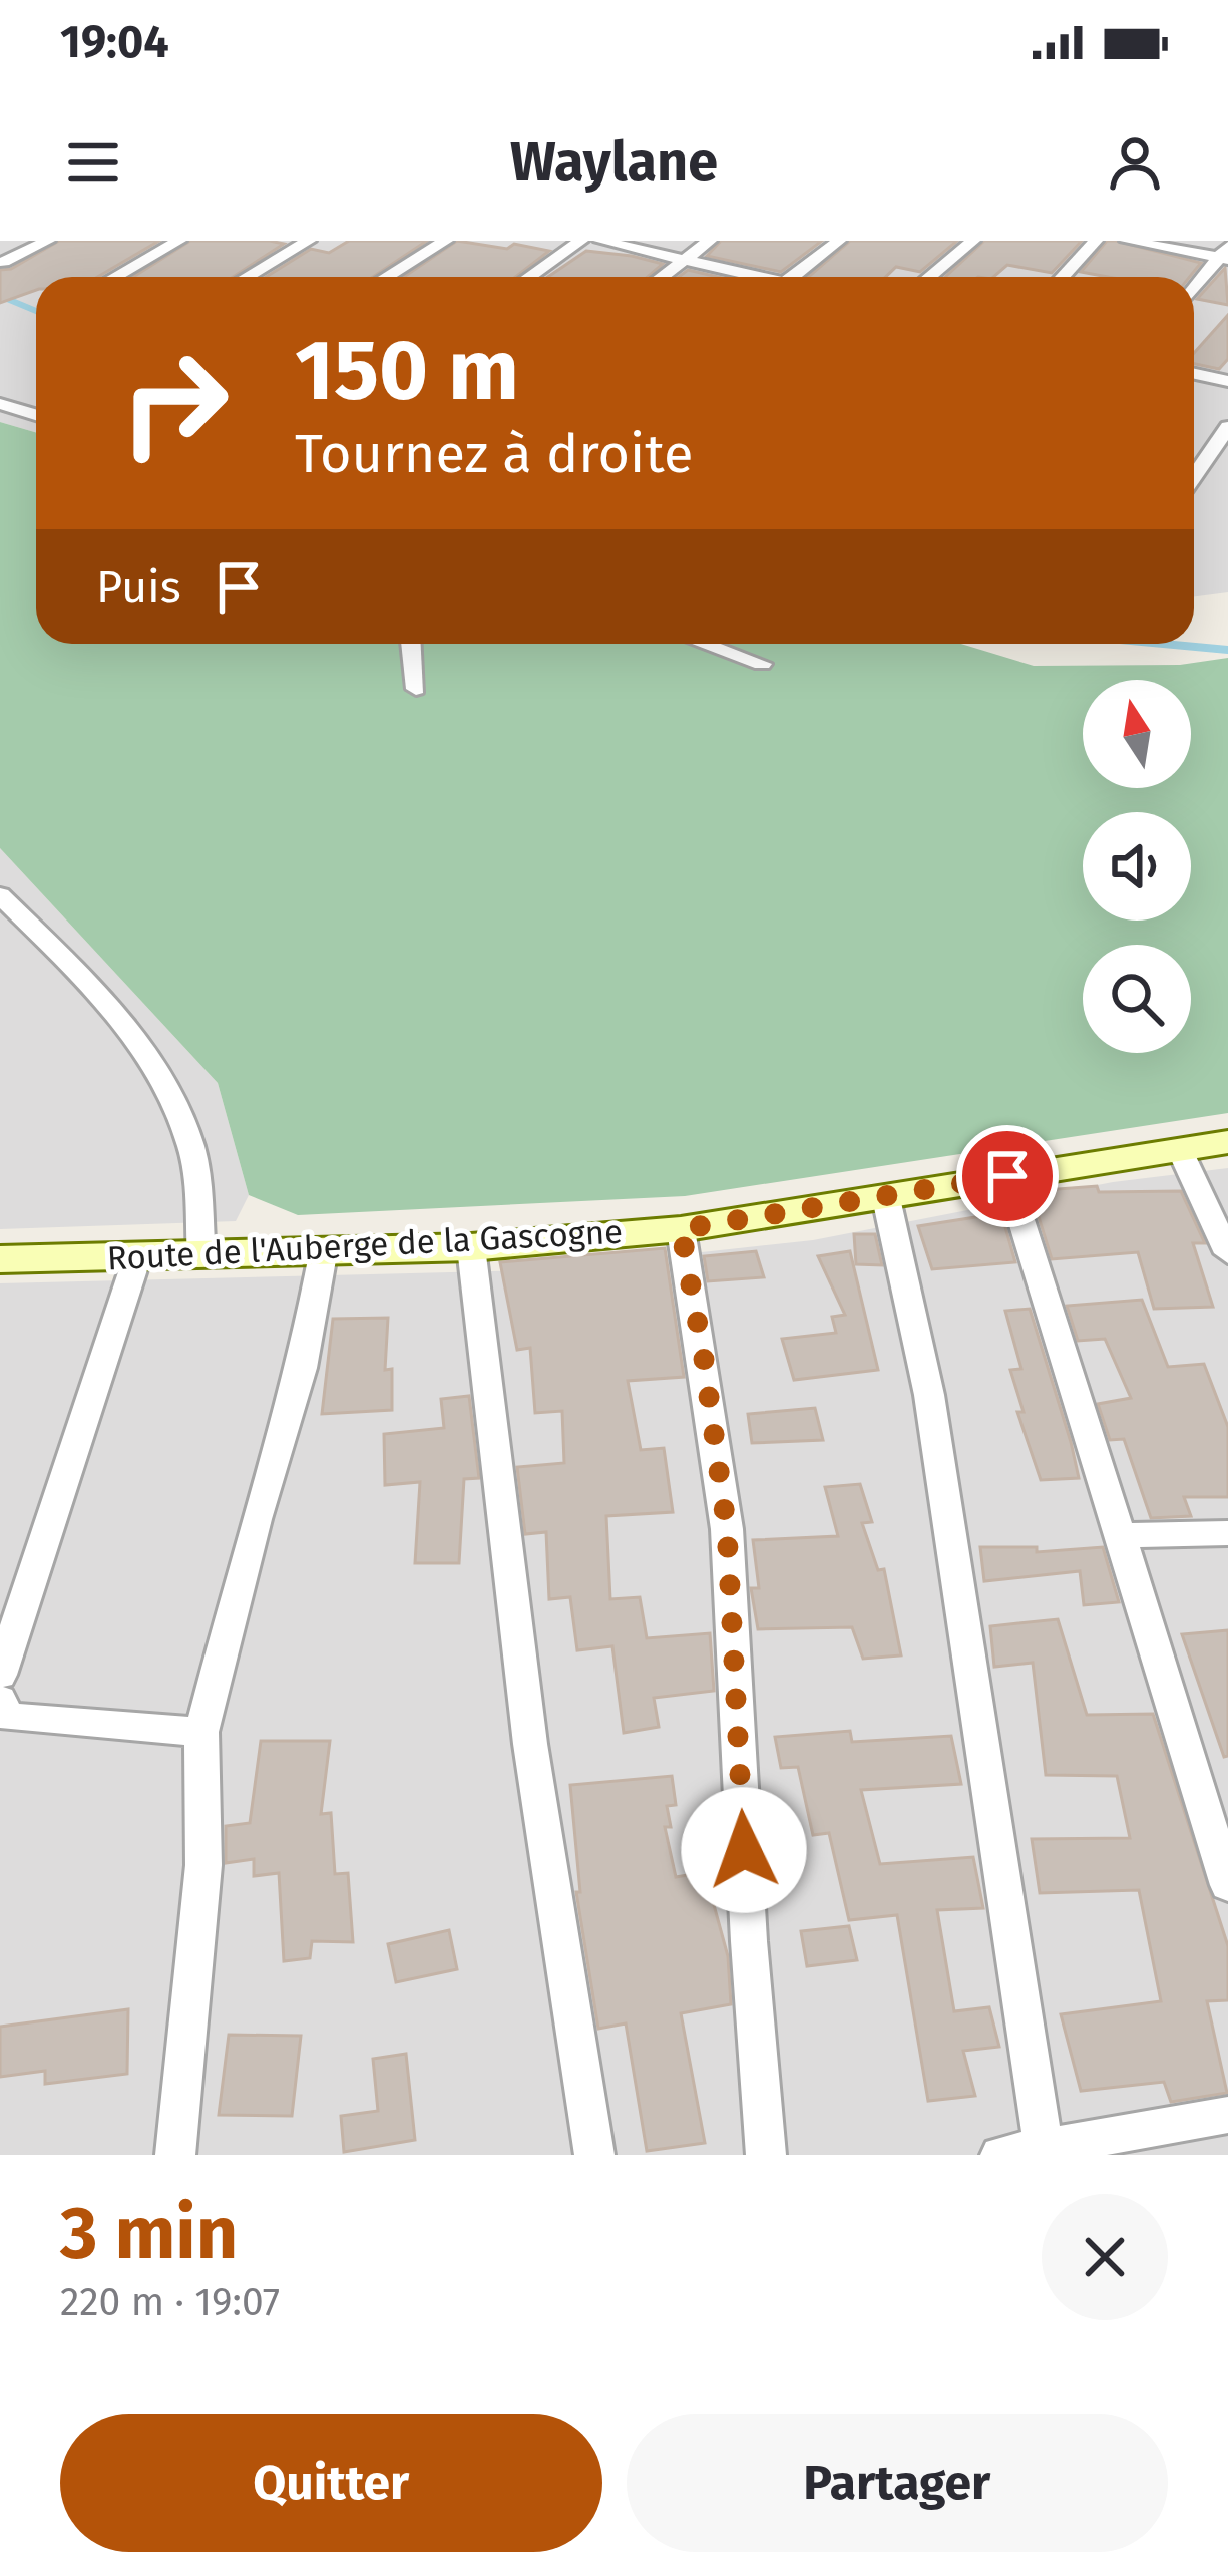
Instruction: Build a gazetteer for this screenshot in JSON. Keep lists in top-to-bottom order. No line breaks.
{"streets":{"street":["Route de l'Auberge de la Gascogne"]},"north":"top","page":{"status":"19:04","header":"Waylane","turn":["150 m","Tournez à droite"],"then":"Puis","heading":["3 min","220 m · 19:07"],"buttons":["Quitter","Partager"]}}
